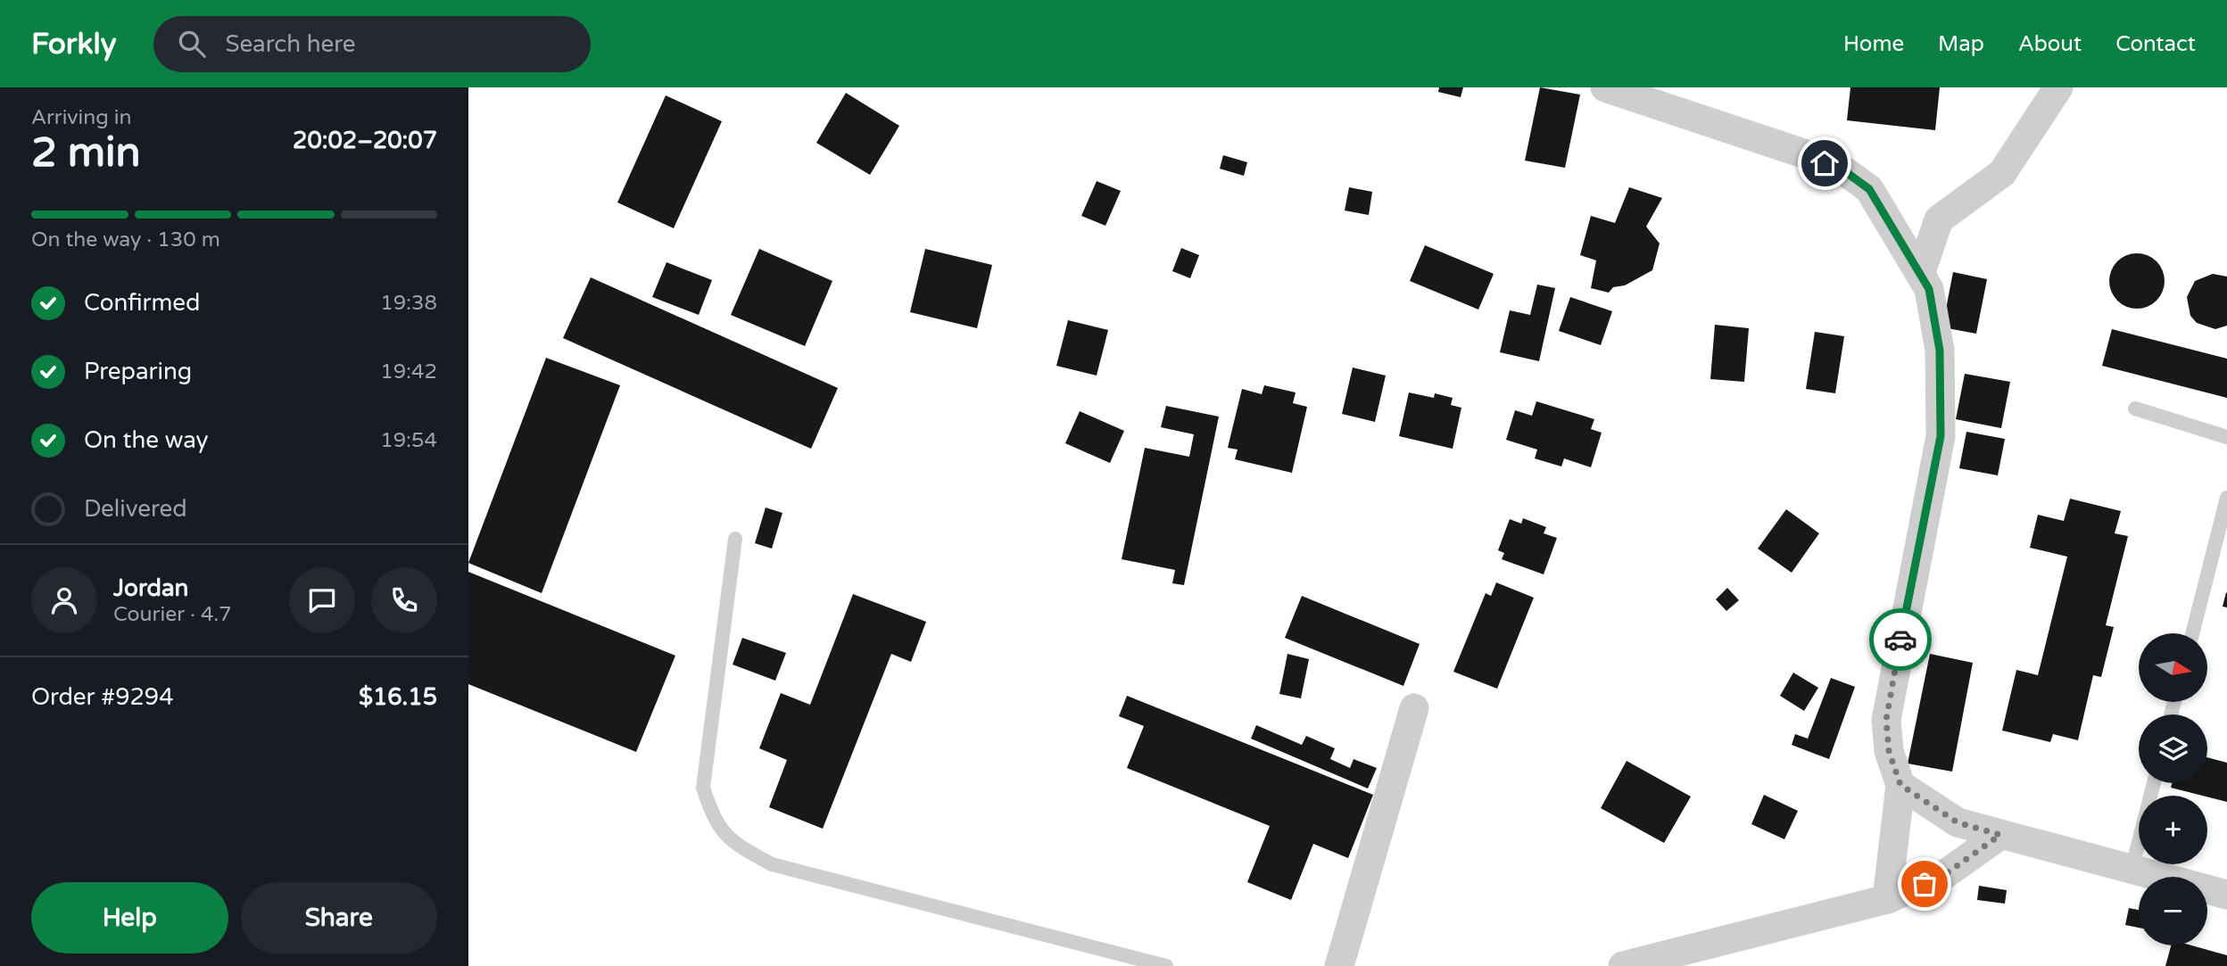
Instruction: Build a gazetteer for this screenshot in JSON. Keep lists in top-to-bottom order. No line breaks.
{"north":"right","page":{"header":"Forkly","search":"Search here","nav":["Home","Map","About","Contact"],"heading":["2 min","Arriving in","20:02–20:07"],"panel":["Jordan","Courier · 4.7","Order #9294","$16.15"],"bar":"On the way · 130 m","list":[["Confirmed","19:38"],["Preparing","19:42"],["On the way","19:54"],"Delivered"],"map_buttons":["+","−"],"buttons":["Help","Share"]}}
